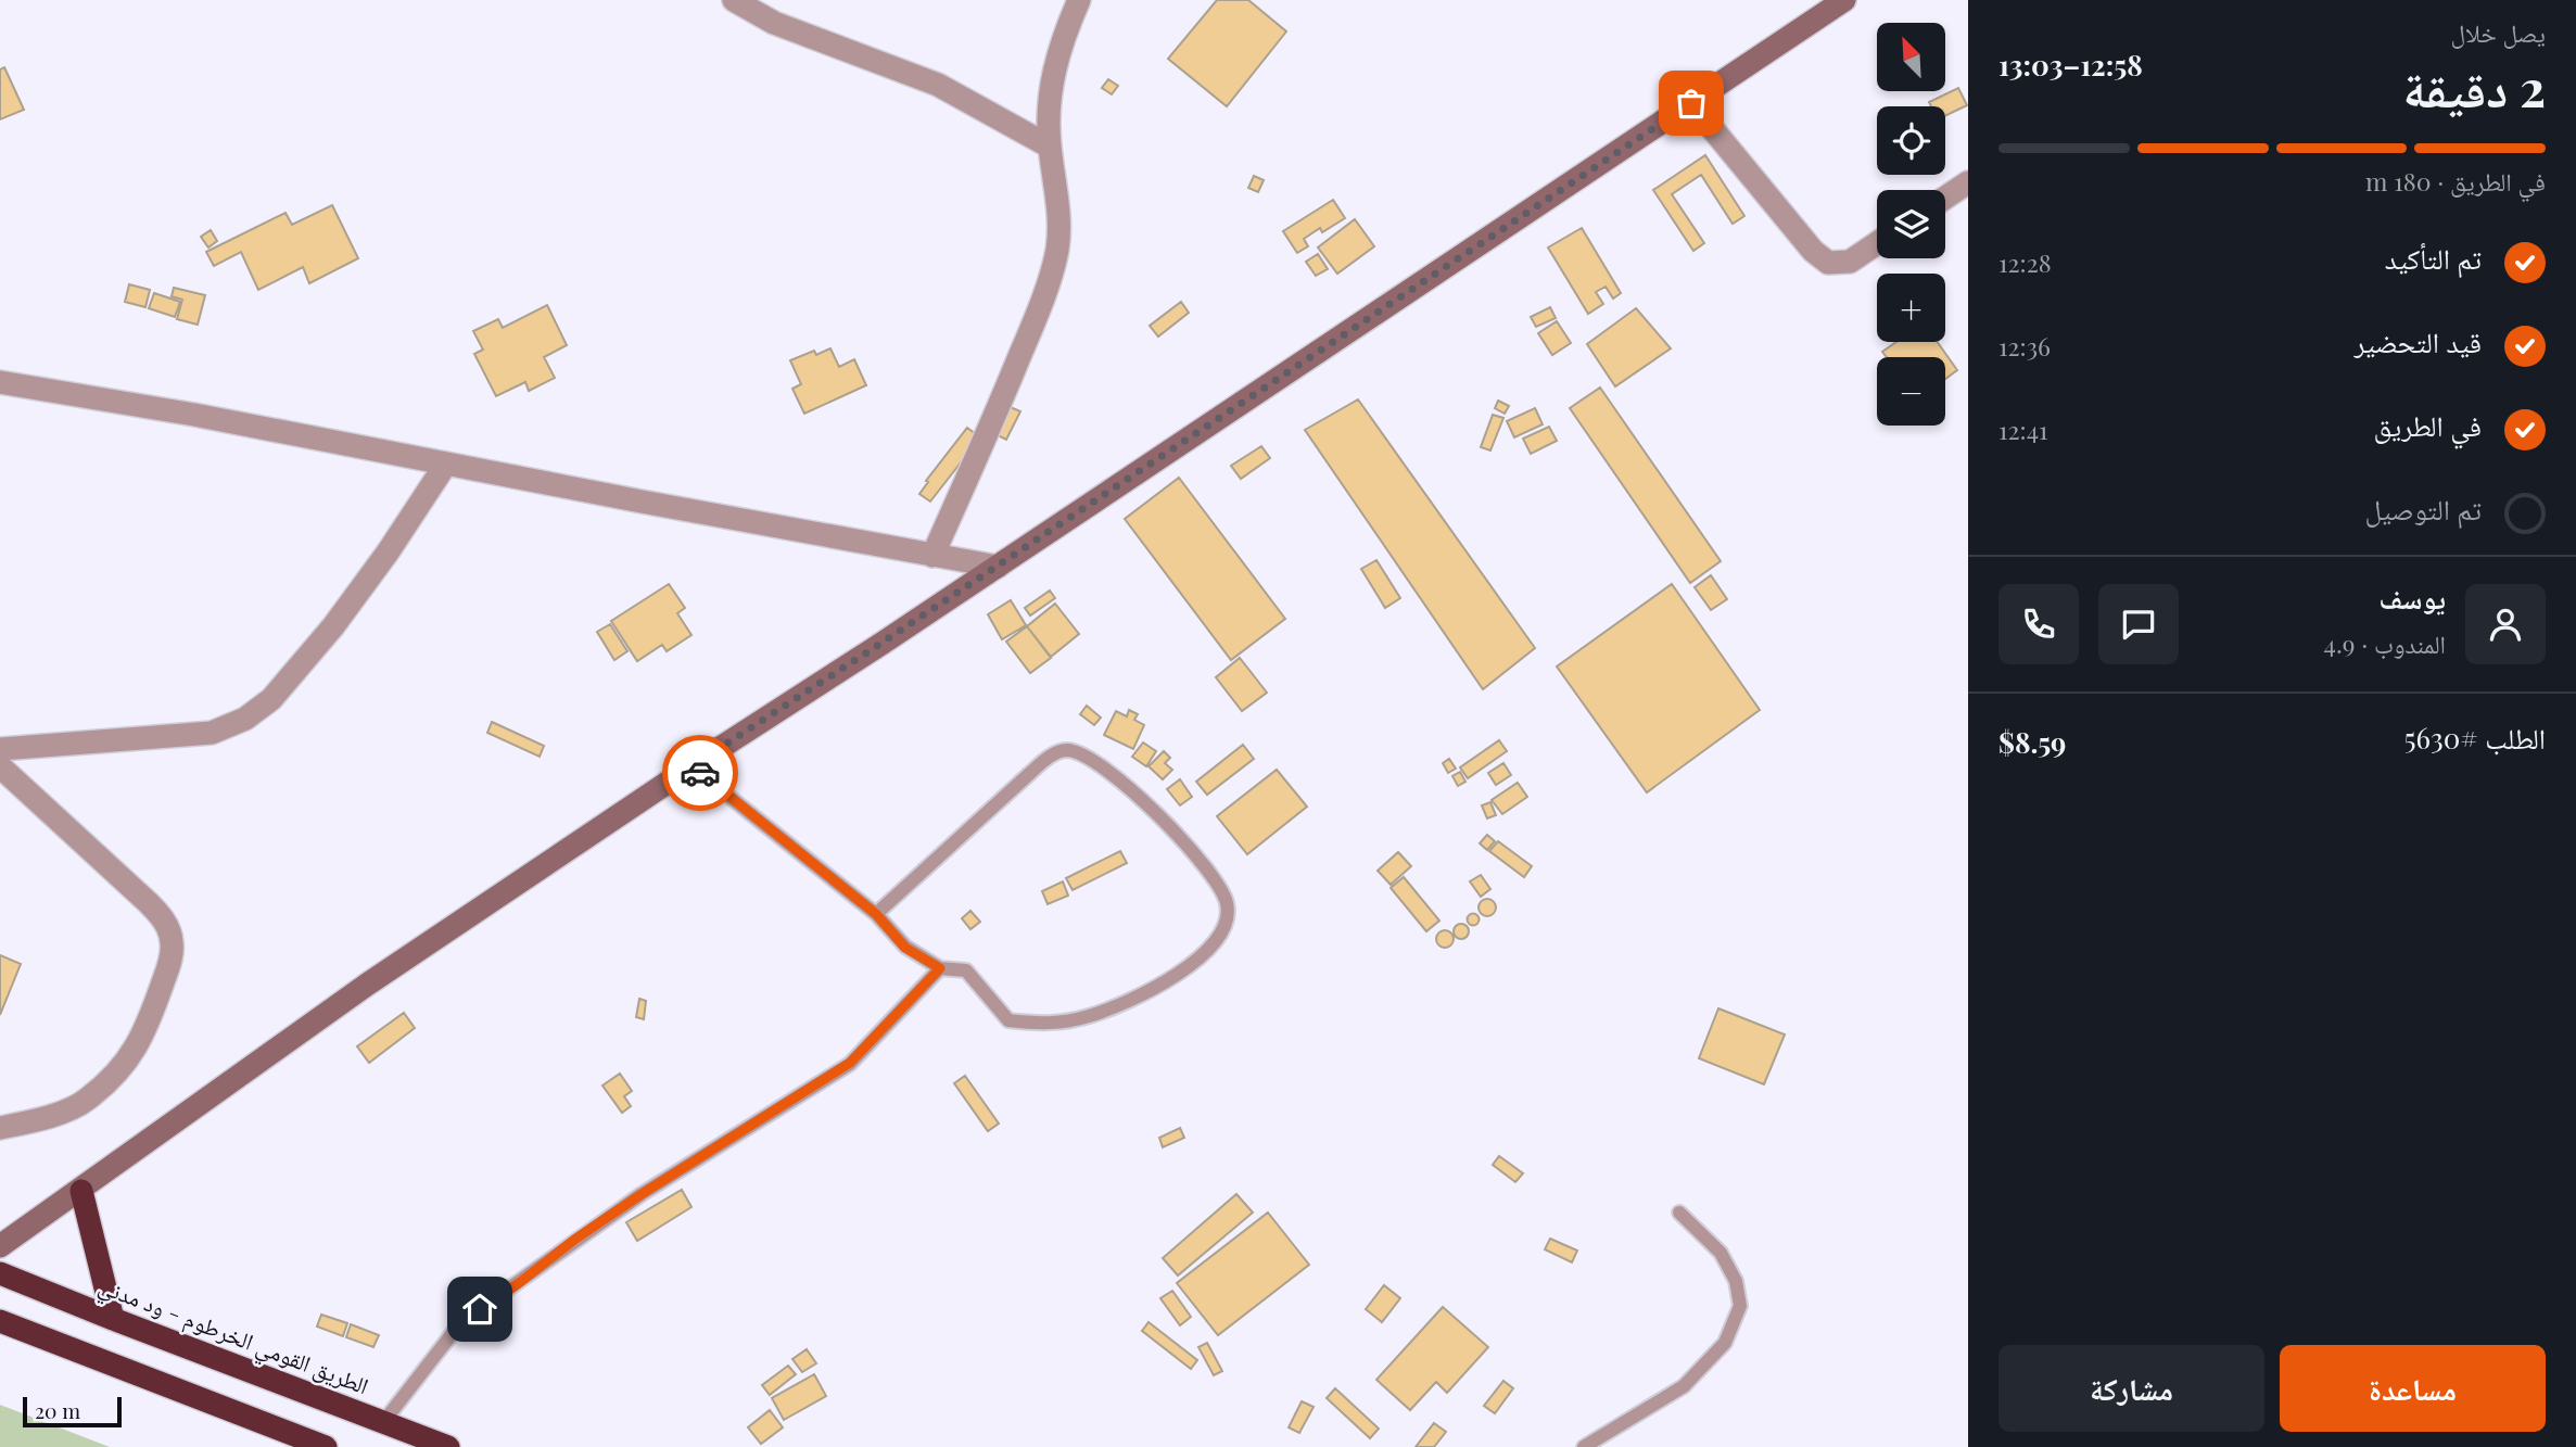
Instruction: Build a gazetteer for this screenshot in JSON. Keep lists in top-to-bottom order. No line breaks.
{"streets":{"highway":["الطريق القومي الخرطوم - ود مدني"]},"scale_bar":"20 m","north":"top left","page":{"heading":["2 دقيقة","يصل خلال","12:58–13:03"],"panel":["يوسف","المندوب · 4.9","الطلب #5630","$8.59"],"map_buttons":["+","−"],"bar":"في الطريق · 180 m","list":[["تم التأكيد","12:28"],["قيد التحضير","12:36"],["في الطريق","12:41"],"تم التوصيل"],"buttons":["مساعدة","مشاركة"],"scale":"20 m"}}
